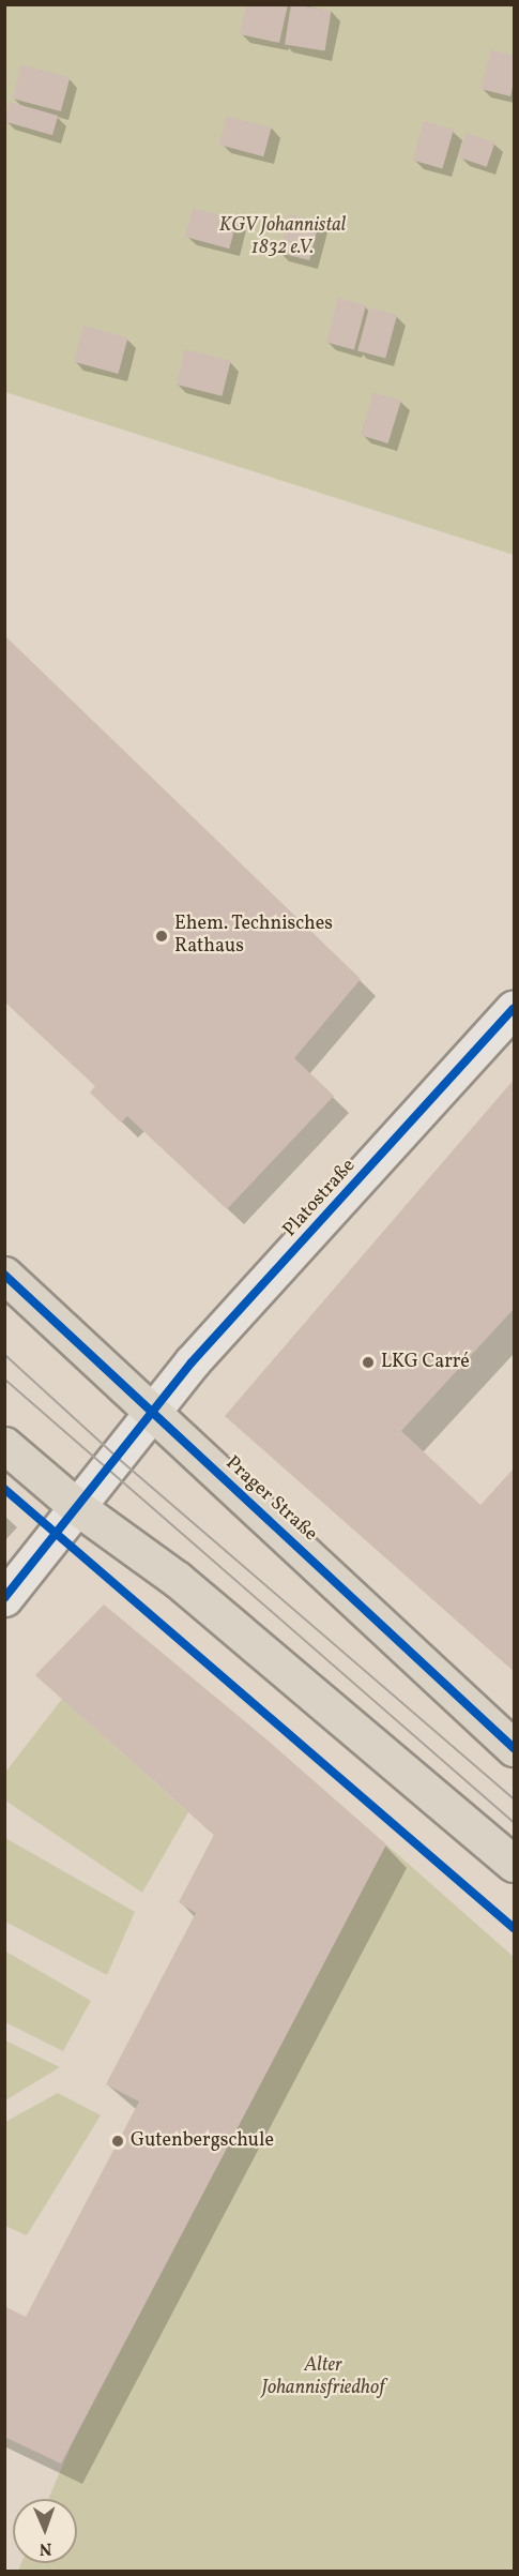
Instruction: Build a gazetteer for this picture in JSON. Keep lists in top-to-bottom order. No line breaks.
{"streets":{"main road":["Prager Straße"],"street":["Platostraße"]},"crossings":[["Platostraße","Prager Straße"]],"parks":["KGV Johannistal 1832 e.V.","Alter Johannisfriedhof"],"places":["Ehem. Technisches Rathaus","LKG Carré","Gutenbergschule"],"north":"bottom"}
